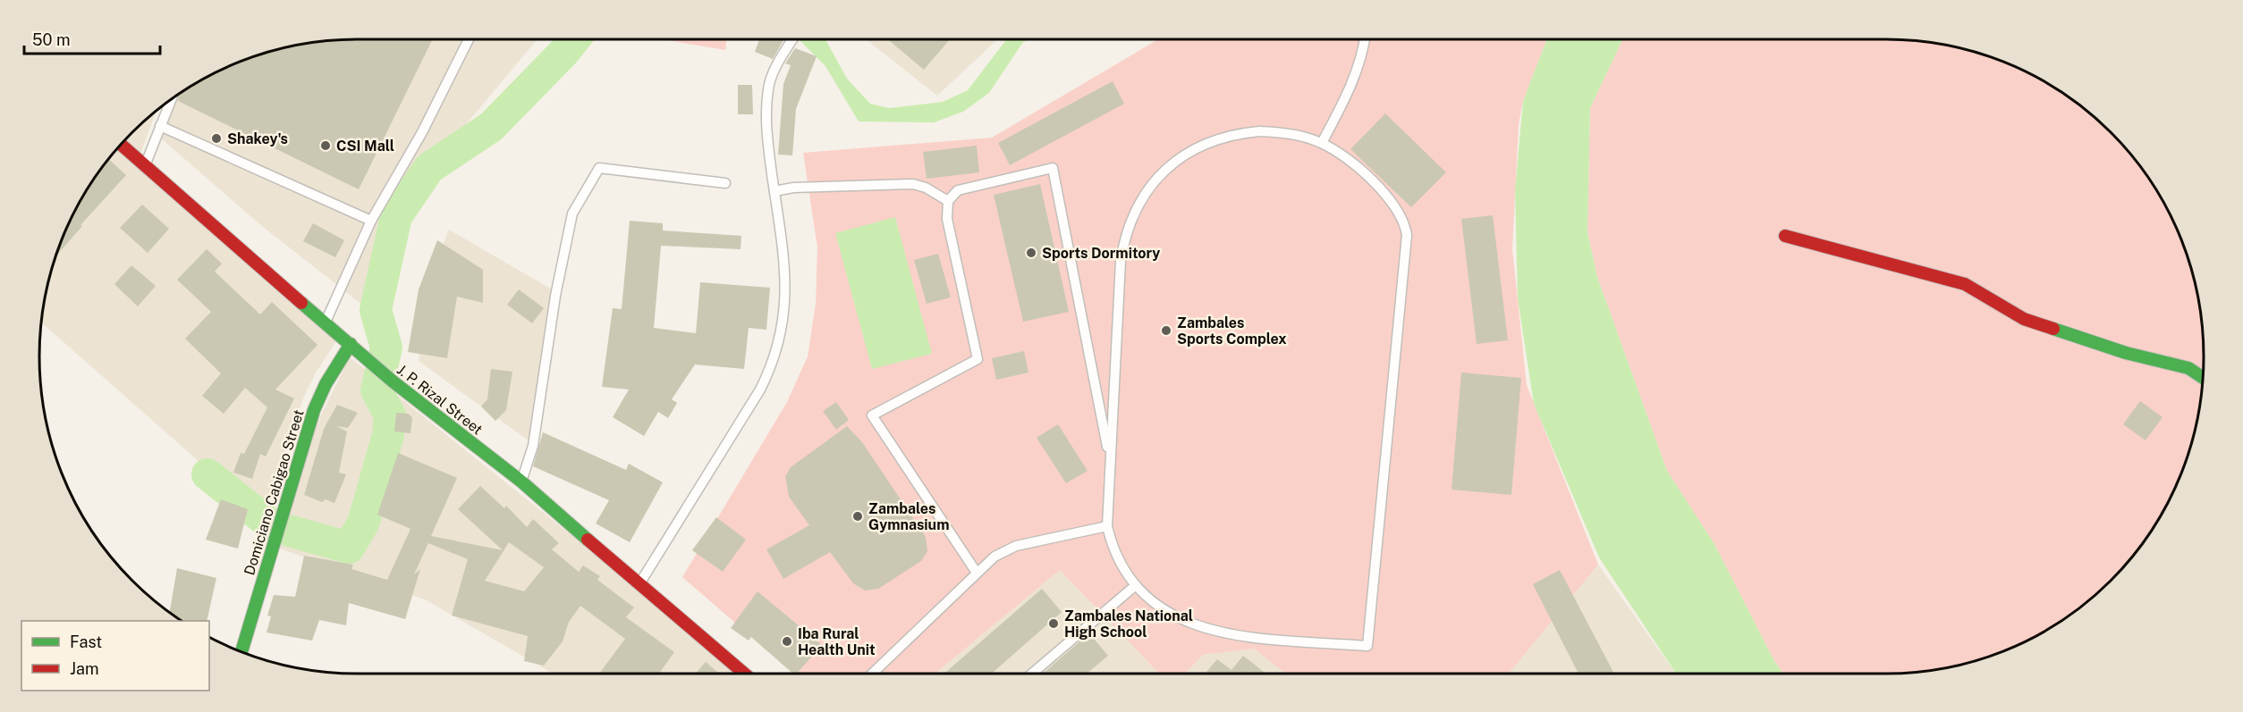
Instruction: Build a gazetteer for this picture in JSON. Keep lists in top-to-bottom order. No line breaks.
{"streets":{"main road":["J. P. Rizal Street","Domiciano Cabigao Street"]},"crossings":[["J. P. Rizal Street","Domiciano Cabigao Street"]],"places":["Shakey's","CSI Mall","Sports Dormitory","Zambales Sports Complex","Zambales Gymnasium","Zambales National High School","Iba Rural Health Unit"],"legend":["Fast","Jam"],"scale_bar":"50 m"}
